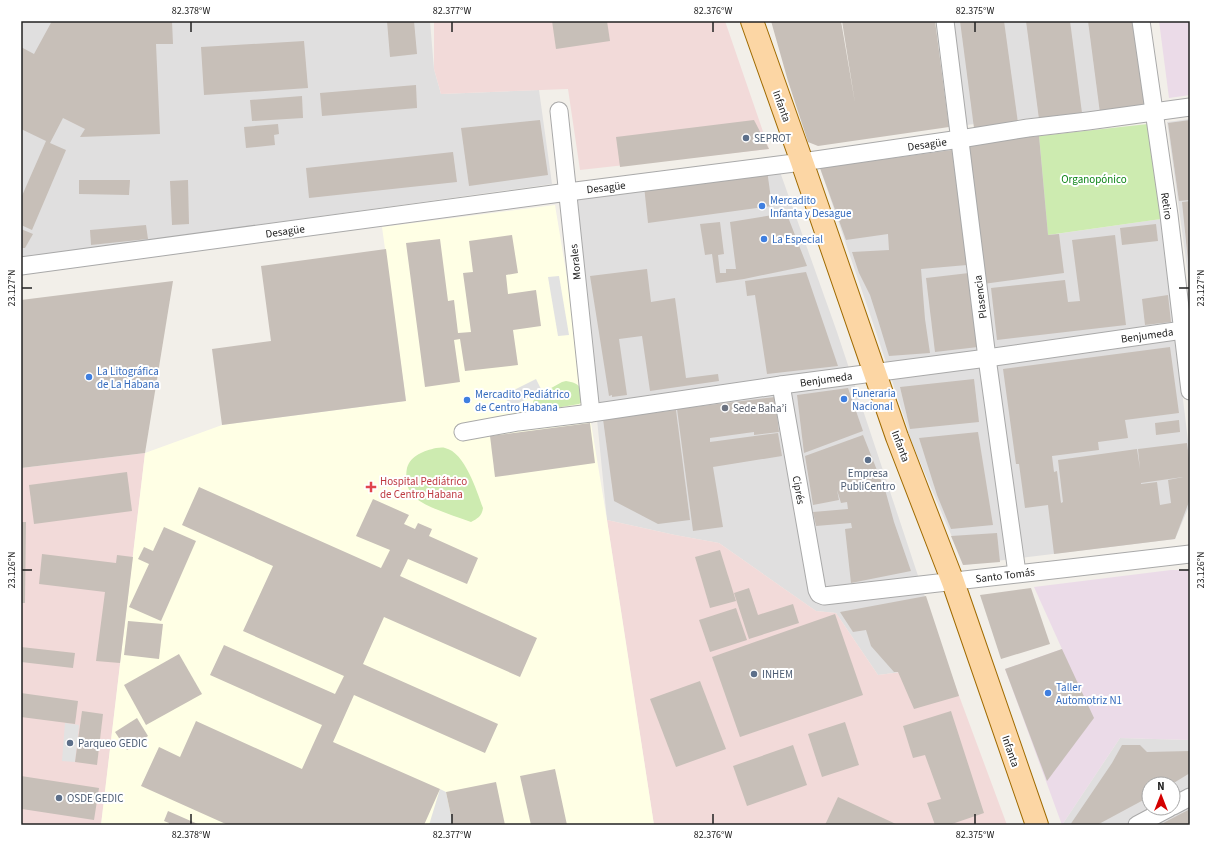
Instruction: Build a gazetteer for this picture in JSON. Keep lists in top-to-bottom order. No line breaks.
{"streets":{"main road":["Infanta"],"street":["Desagüe","Retiro","Morales","Plasencia","Benjumeda","Ciprés","Santo Tomás"]},"crossings":[["Infanta","Desagüe"],["Infanta","Benjumeda"],["Infanta","Santo Tomás"],["Desagüe","Retiro"],["Desagüe","Morales"],["Desagüe","Plasencia"],["Retiro","Benjumeda"],["Morales","Benjumeda"],["Plasencia","Benjumeda"],["Plasencia","Santo Tomás"],["Benjumeda","Ciprés"],["Ciprés","Santo Tomás"]],"parks":["Organopónico"],"places":{"other":["SEPROT","Mercadito Infanta y Desague","La Especial","La Litográfica de La Habana","Funeraria Nacional","Mercadito Pediátrico de Centro Habana","Sede Baha’i","Empresa PubliCentro","INHEM","Taller Automotriz N1","Parqueo GEDIC","OSDE GEDIC"],"health":["Hospital Pediátrico de Centro Habana"]},"north":"top","coordinates":["82.378°W","82.377°W","82.376°W","82.375°W","23.127°N","23.126°N"]}
